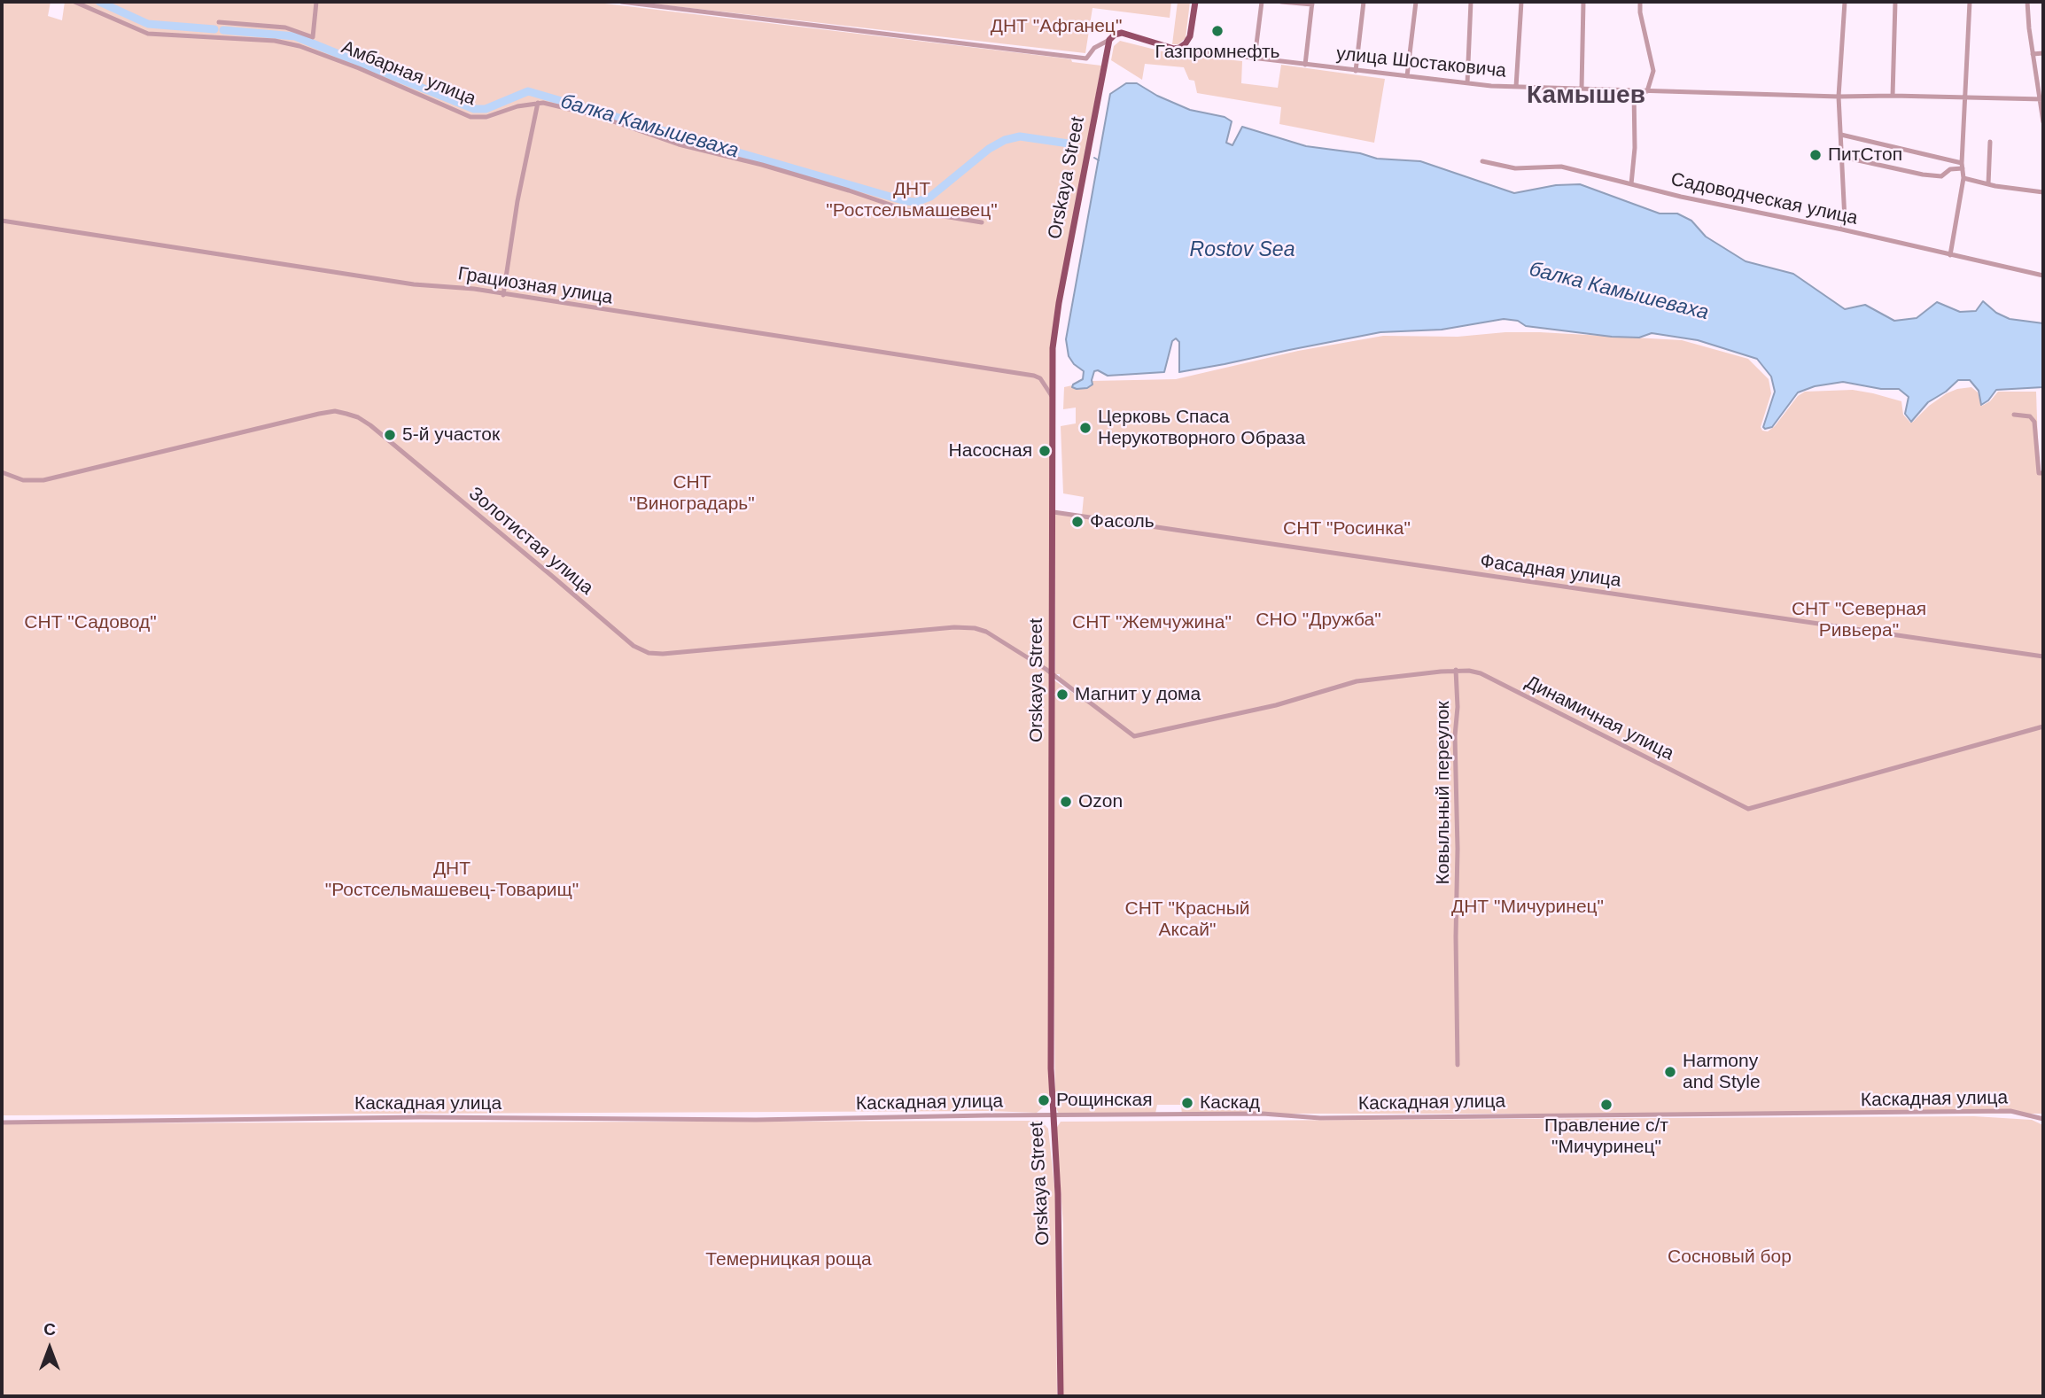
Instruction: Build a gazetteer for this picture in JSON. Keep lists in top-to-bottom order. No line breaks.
{"streets":{"main road":["Orskaya Street"],"street":["улица Шостаковича","Амбарная улица","Садоводческая улица","Грациозная улица","Золотистая улица","Фасадная улица","Динамичная улица","Ковыльный переулок","Каскадная улица"]},"crossings":[["Orskaya Street","Грациозная улица"],["Orskaya Street","Золотистая улица"],["Orskaya Street","Фасадная улица"],["Orskaya Street","Каскадная улица"],["Золотистая улица","Динамичная улица"],["Динамичная улица","Ковыльный переулок"]],"districts":["Камышев"],"water":["балка Камышеваха","Rostov Sea"],"parks":["ДНТ \"Афганец\"","ДНТ \"Ростсельмашевец\"","СНТ \"Виноградарь\"","СНТ \"Росинка\"","СНТ \"Северная Ривьера\"","СНО \"Дружба\"","СНТ \"Садовод\"","СНТ \"Жемчужина\"","ДНТ \"Ростсельмашевец-Товарищ\"","ДНТ \"Мичуринец\"","СНТ \"Красный Аксай\"","Сосновый бор","Темерницкая роща"],"places":["Газпромнефть","ПитСтоп","Церковь Спаса Нерукотворного Образа","5-й участок","Насосная","Фасоль","Магнит у дома","Ozon","Harmony and Style","Рощинская","Каскад","Правление с/т \"Мичуринец\""],"north":"top"}
